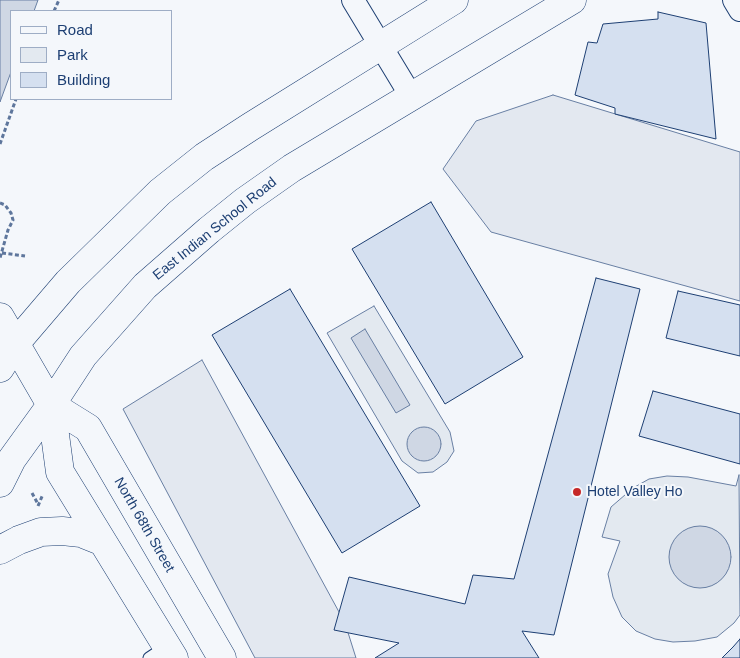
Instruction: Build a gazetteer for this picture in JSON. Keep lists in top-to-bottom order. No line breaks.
{"streets":{"main road":["East Indian School Road","North 68th Street"]},"crossings":[["East Indian School Road","North 68th Street"]],"places":["Hotel Valley Ho"],"legend":["Road","Park","Building"]}
